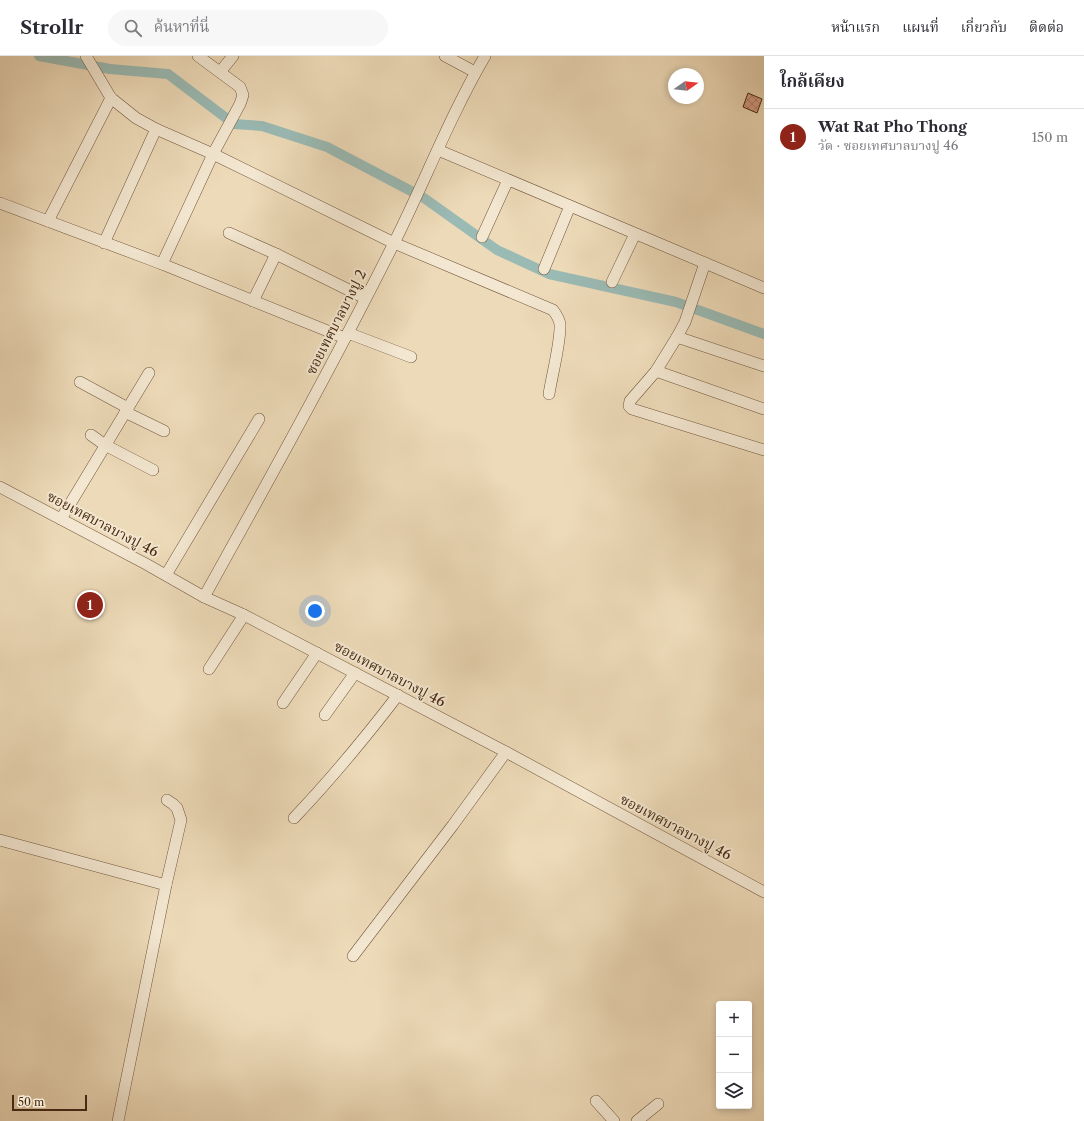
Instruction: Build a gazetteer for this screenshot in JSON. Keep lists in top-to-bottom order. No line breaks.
{"streets":{"street":["ซอยเทศบาลบางปู 2","ซอยเทศบาลบางปู 46"]},"crossings":[["ซอยเทศบาลบางปู 2","ซอยเทศบาลบางปู 46"]],"scale_bar":"50 m","north":"right","page":{"header":"Strollr","search":"ค้นหาที่นี่","nav":["หน้าแรก","แผนที่","เกี่ยวกับ","ติดต่อ"],"heading":"ใกล้เคียง","list":[{"mark":"1","name":"Wat Rat Pho Thong","note":"วัด · ซอยเทศบาลบางปู 46","value":"150 m"}],"pins":"1","map_buttons":["+","−"],"scale":"50 m"}}
